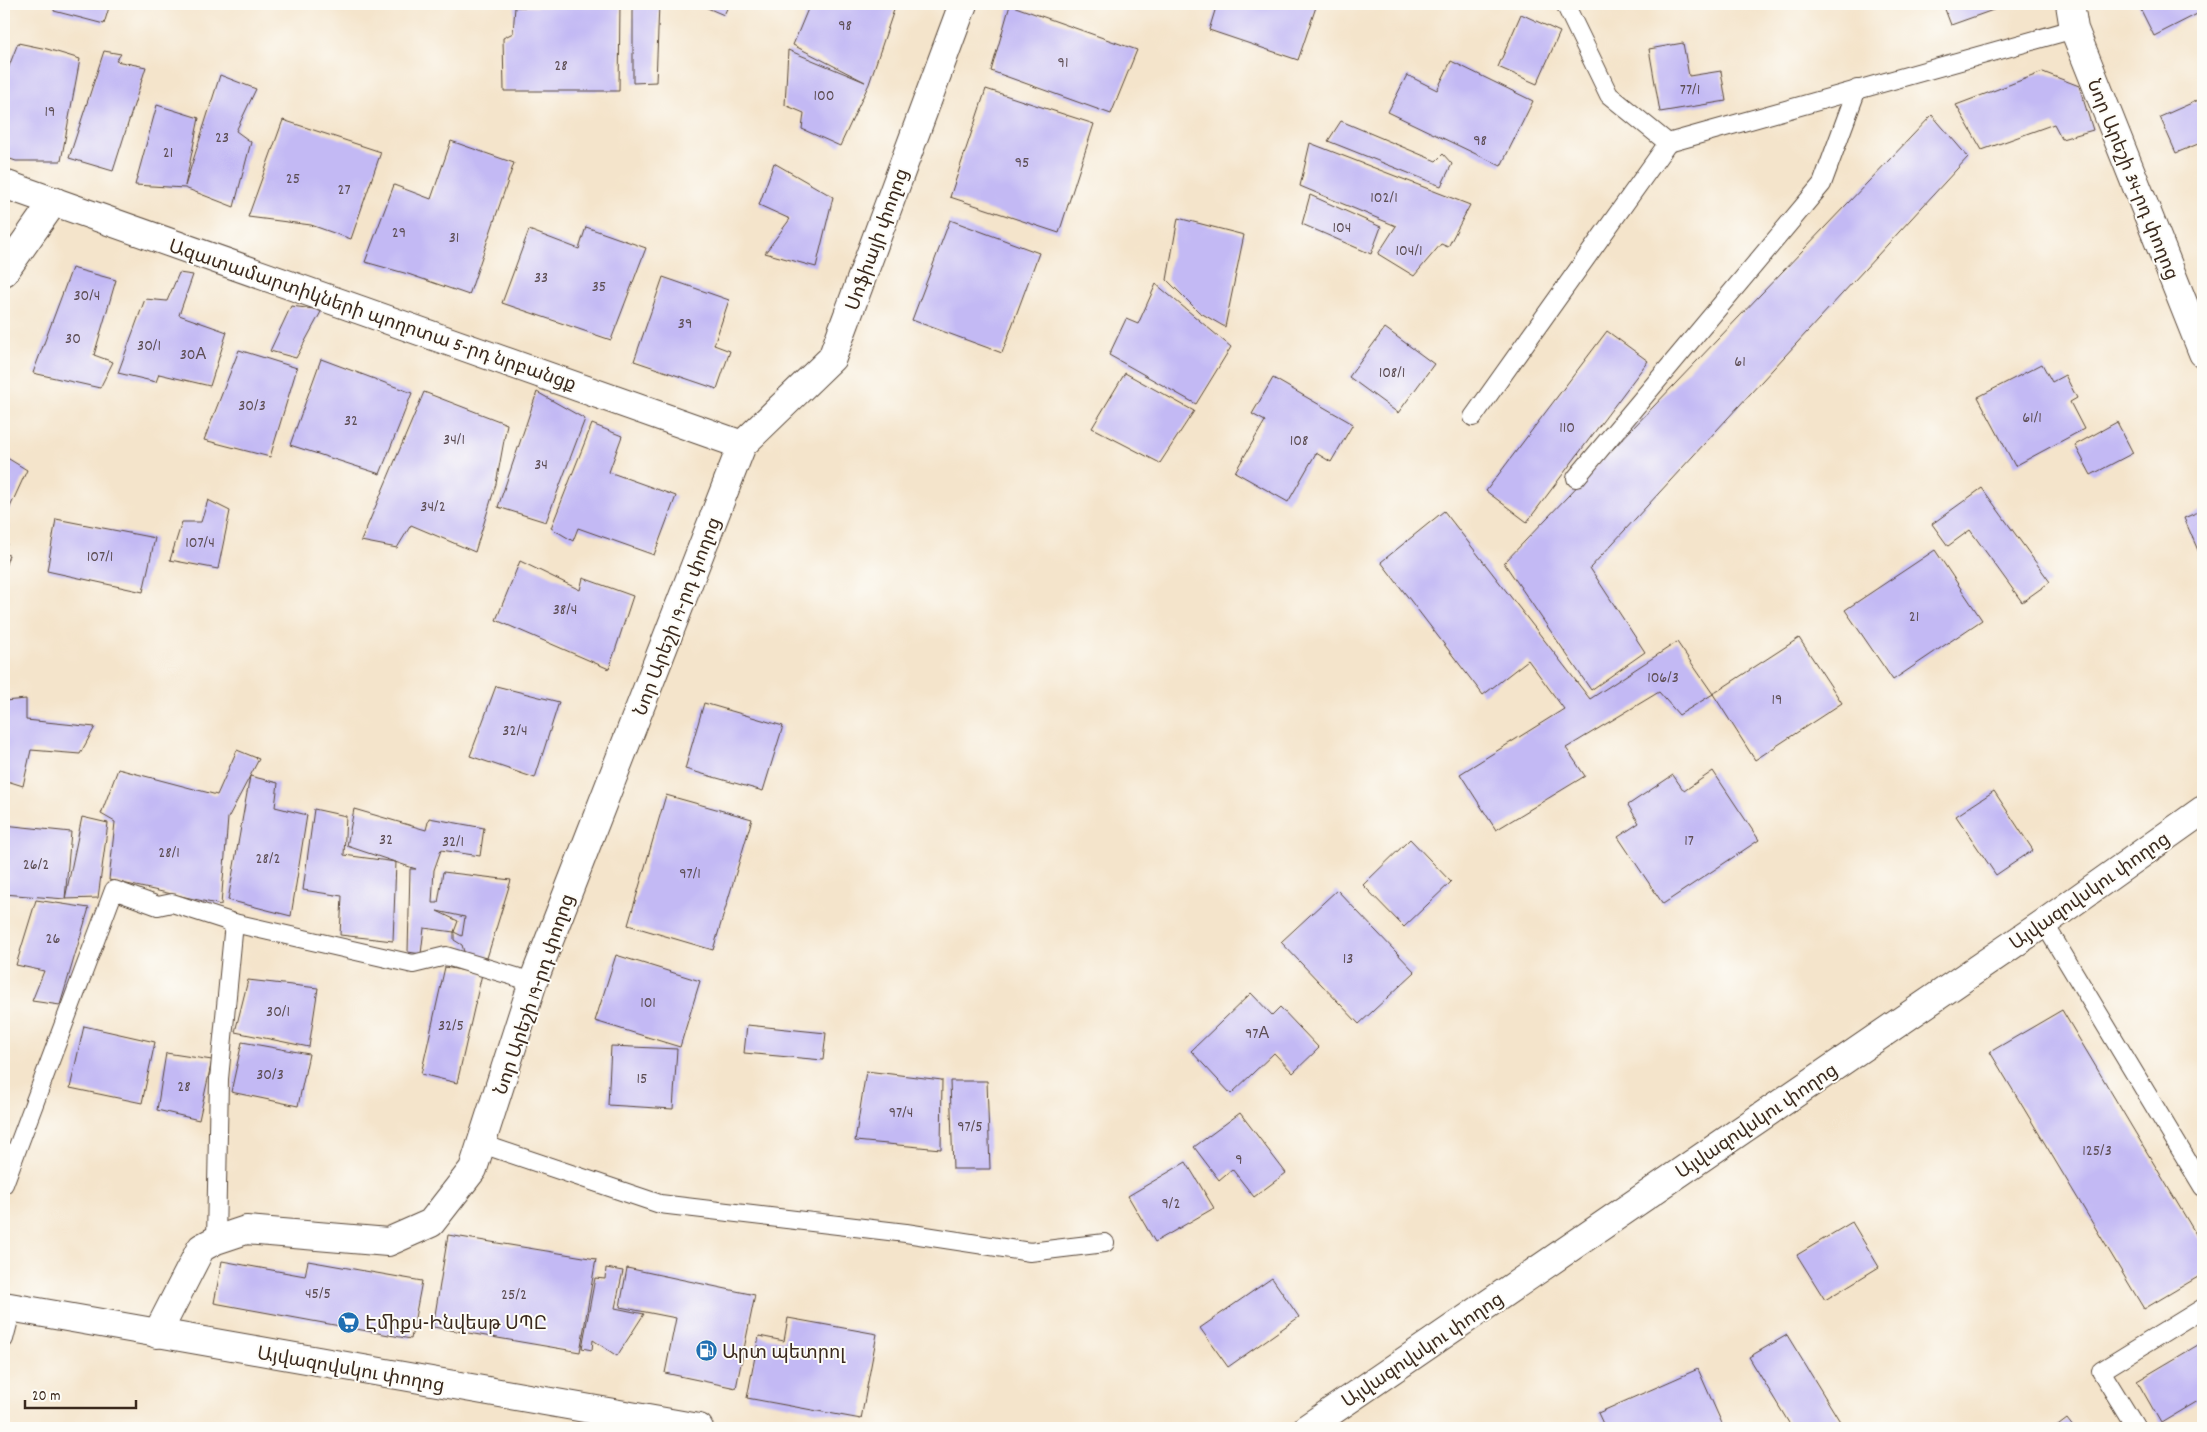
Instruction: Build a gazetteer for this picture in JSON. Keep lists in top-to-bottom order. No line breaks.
{"streets":{"street":["Նոր Արեշի 34-րդ փողոց","Սոֆիայի փողոց","Ազատամարտիկների պողոտա 5-րդ նրբանցք","Նոր Արեշի 19-րդ փողոց","Այվազովսկու փողոց"]},"crossings":[["Սոֆիայի փողոց","Ազատամարտիկների պողոտա 5-րդ նրբանցք"],["Սոֆիայի փողոց","Նոր Արեշի 19-րդ փողոց"],["Ազատամարտիկների պողոտա 5-րդ նրբանցք","Նոր Արեշի 19-րդ փողոց"],["Նոր Արեշի 19-րդ փողոց","Այվազովսկու փողոց"]],"places":{"supermarket":["Էմիքս-Ինվեսթ ՍՊԸ"],"fuel station":["Արտ պետրոլ"]},"house_numbers":["98","91","28","77/1","100","19","23","98","21","95","25","27","102/1","104","29","31","104/1","33","35","30/4","39","30","30/1","30А","61","108/1","30/3","61/1","32","110","34/1","108","34","34/2","107/4","107/1","38/4","21","106/3","19","32/4","32","17","32/1","28/1","28/2","26/2","97/1","26","13","101","30/1","32/5","97А","30/3","15","28","97/4","97/5","125/3","9","9/2","45/5","25/2"],"scale_bar":"20 m"}
